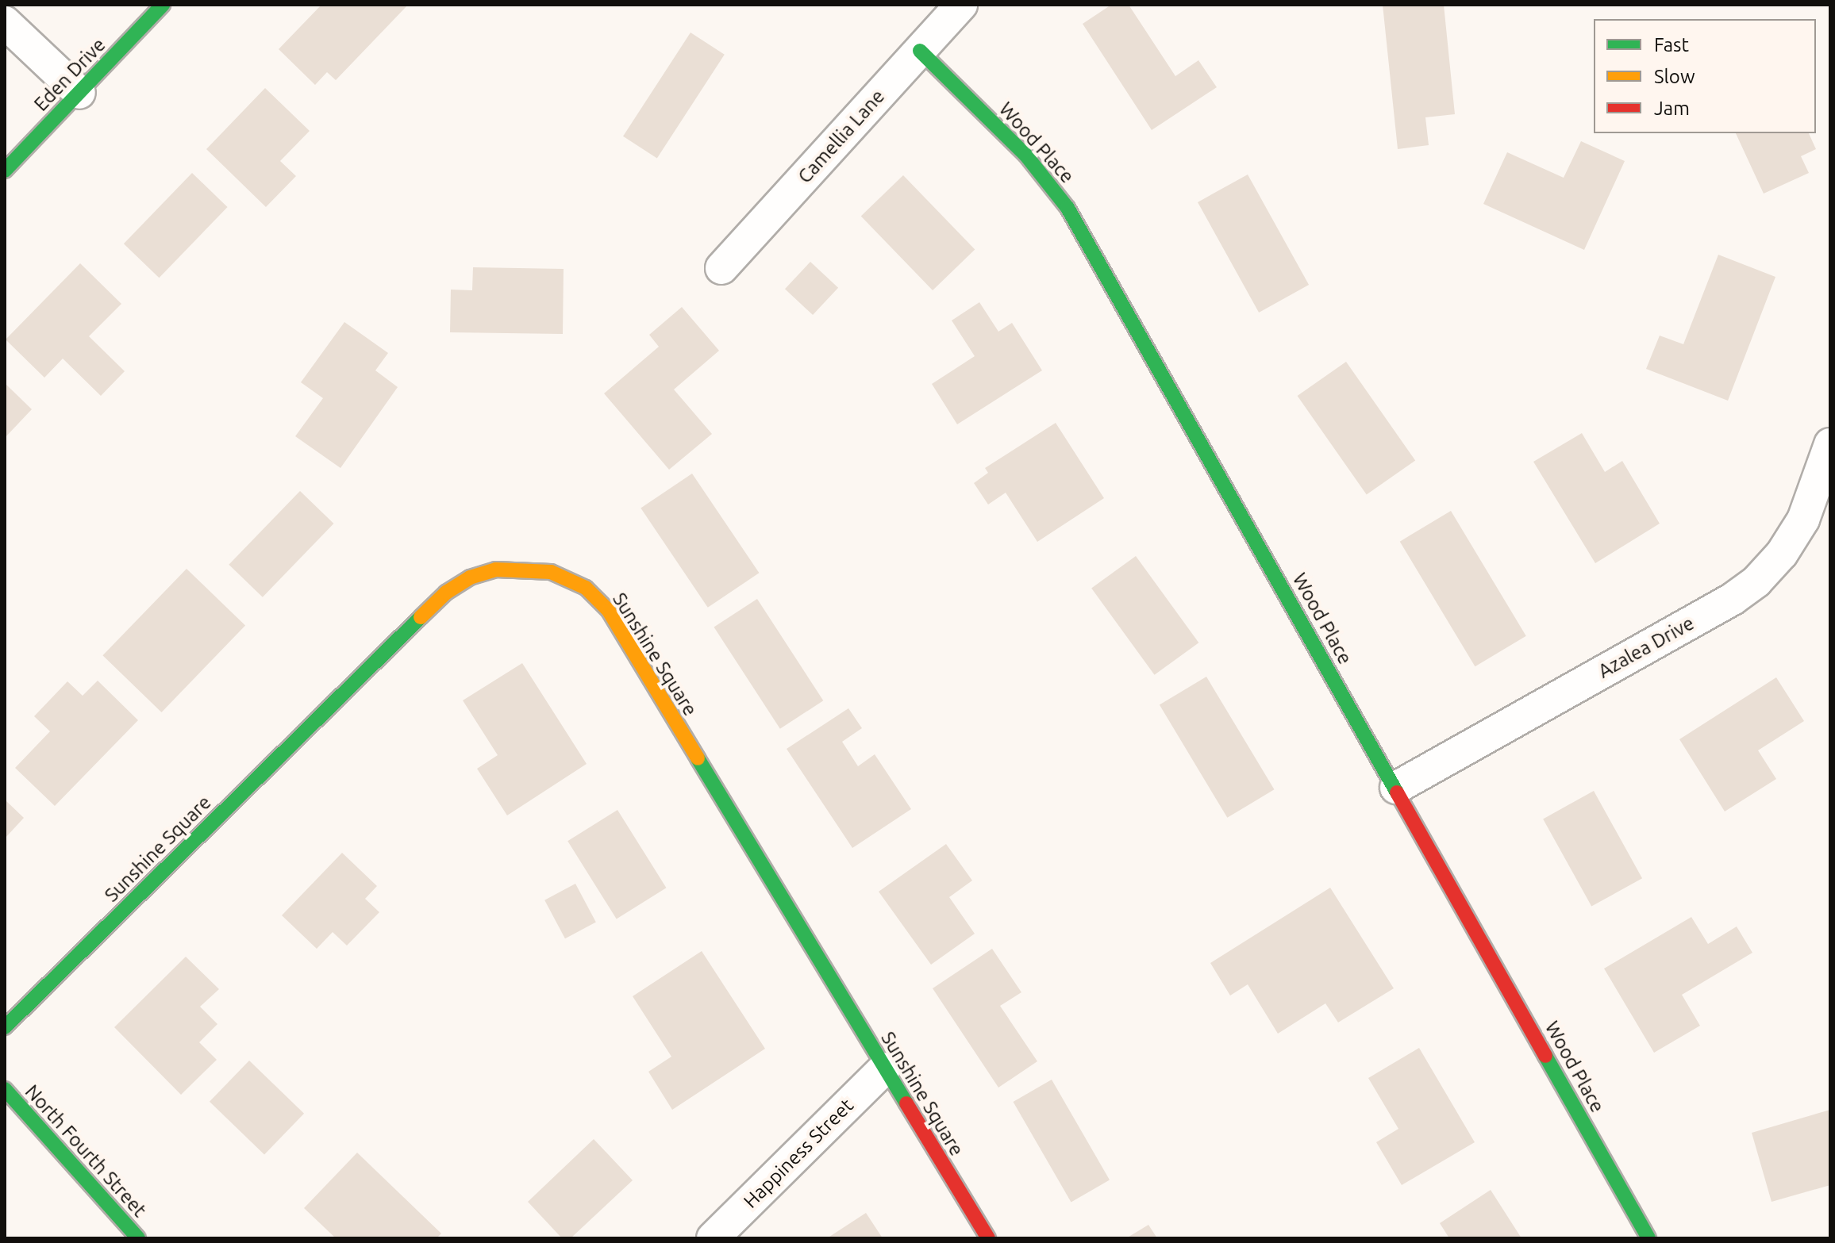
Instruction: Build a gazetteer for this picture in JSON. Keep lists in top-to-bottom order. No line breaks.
{"streets":{"street":["Eden Drive","Camellia Lane","Wood Place","Azalea Drive","Sunshine Square","North Fourth Street","Happiness Street"]},"crossings":[["Camellia Lane","Wood Place"],["Wood Place","Azalea Drive"],["Sunshine Square","Happiness Street"]],"legend":["Fast","Slow","Jam"]}
